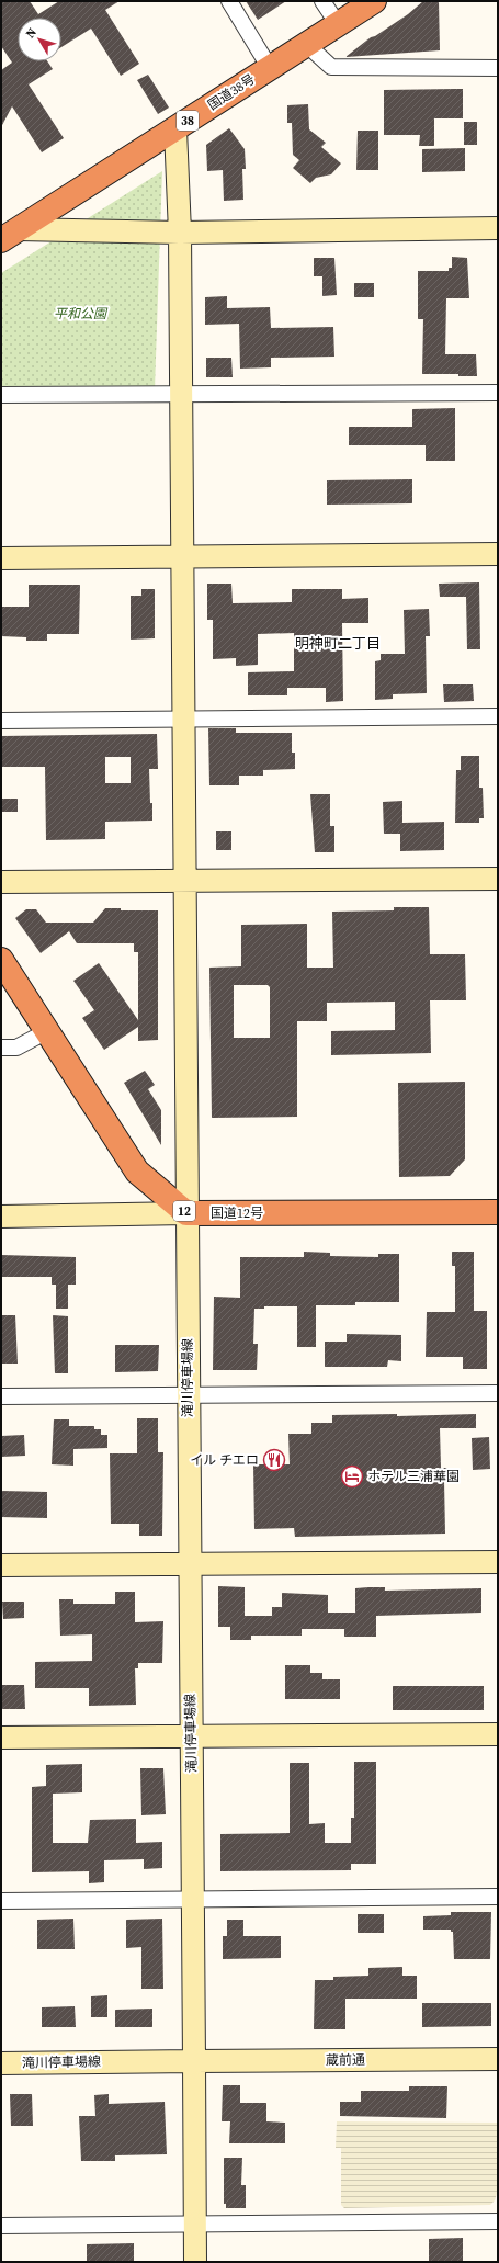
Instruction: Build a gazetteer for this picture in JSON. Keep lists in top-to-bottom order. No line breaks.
{"streets":{"highway":["国道38号","38","12","国道12号"],"street":["滝川停車場線","蔵前通"]},"crossings":[["国道38号","滝川停車場線"],["12","国道12号"],["12","滝川停車場線"],["国道12号","滝川停車場線"],["滝川停車場線","蔵前通"]],"districts":["明神町二丁目"],"parks":["平和公園"],"places":{"restaurant":["イル チエロ"],"hotel":["ホテル三浦華園"]},"north":"top left"}
